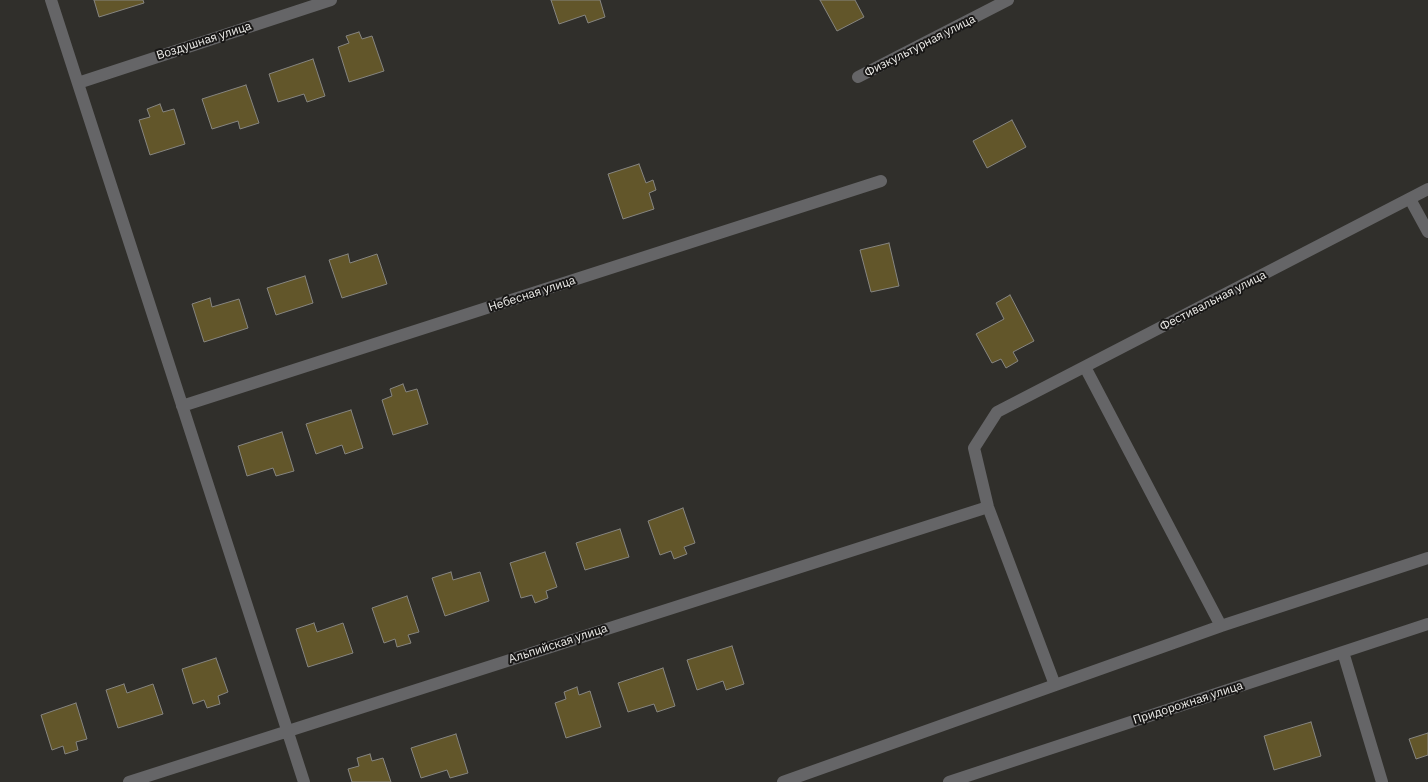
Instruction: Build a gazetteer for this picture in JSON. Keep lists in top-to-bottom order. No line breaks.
{"streets":{"street":["Воздушная улица","Физкультурная улица","Небесная улица","Фестивальная улица","Альпийская улица","Придорожная улица"]},"crossings":[["Фестивальная улица","Альпийская улица"]]}
